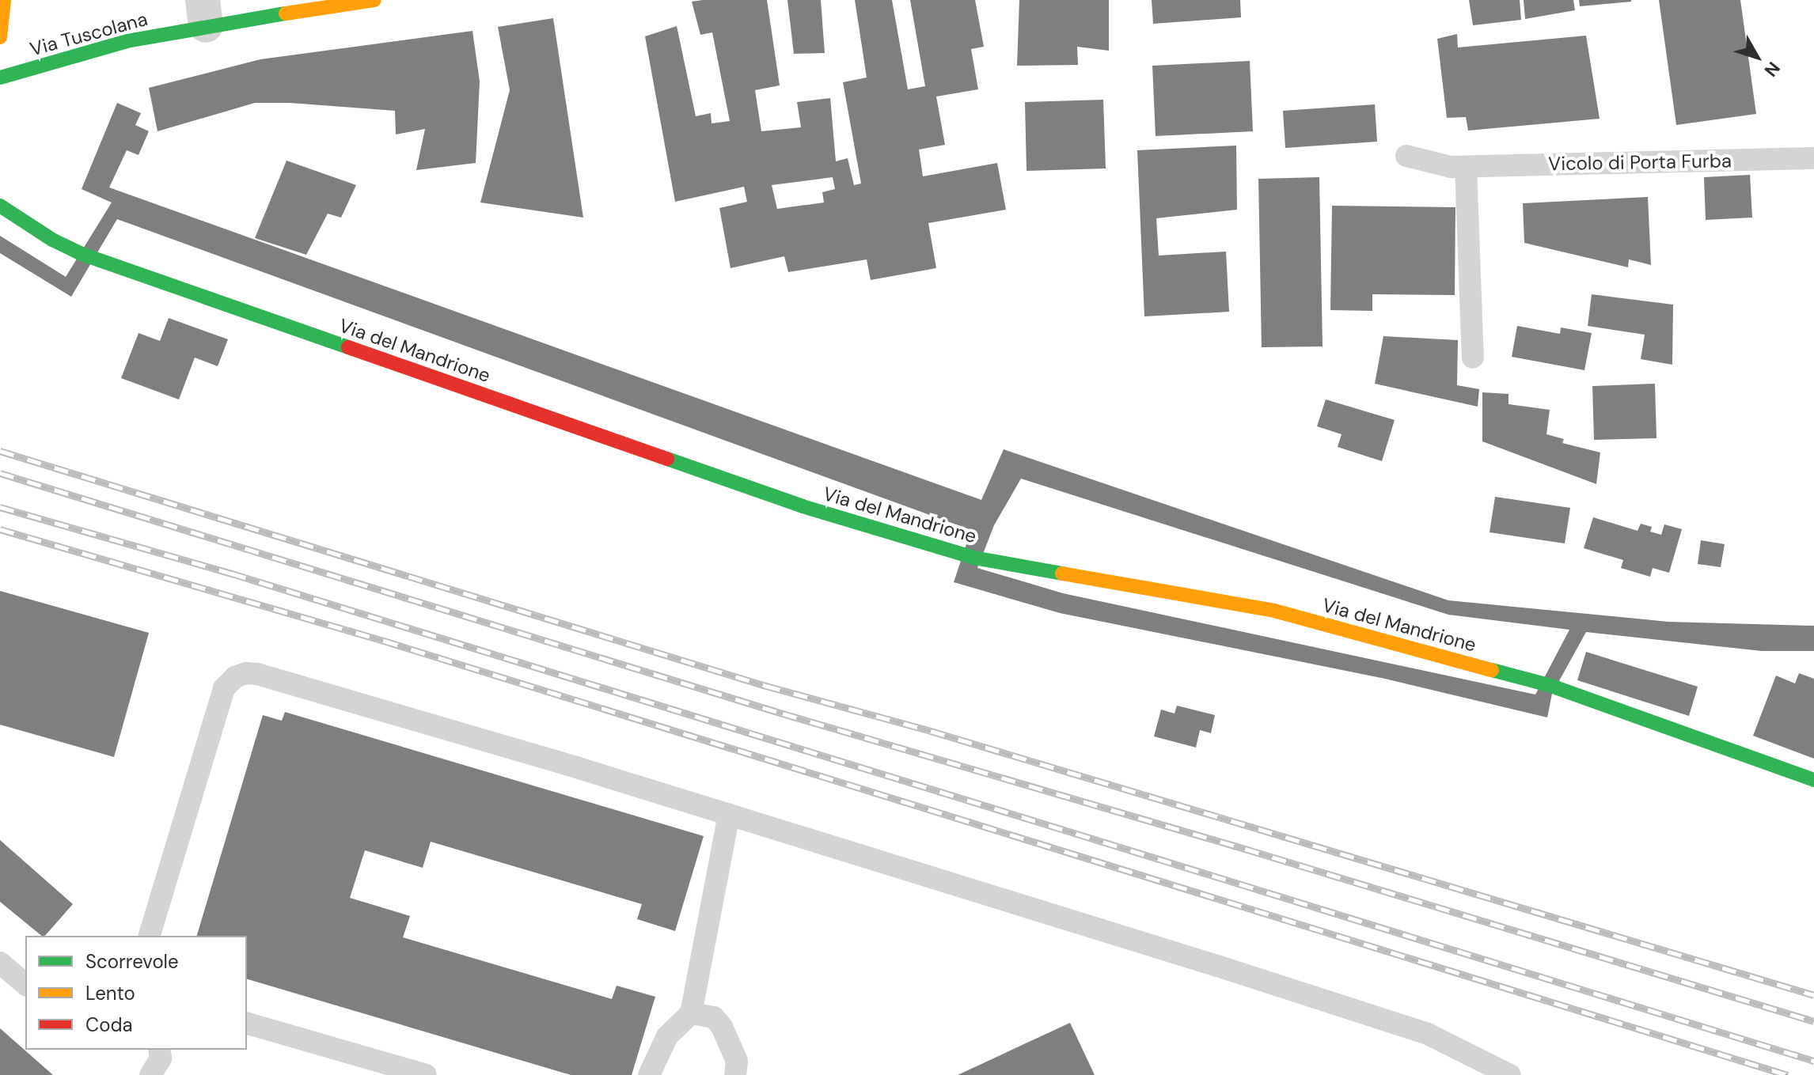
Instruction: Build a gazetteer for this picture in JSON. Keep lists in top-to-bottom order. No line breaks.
{"streets":{"street":["Via Tuscolana","Via del Mandrione"],"lane":["Vicolo di Porta Furba"]},"legend":["Scorrevole","Lento","Coda"],"north":"bottom right"}
